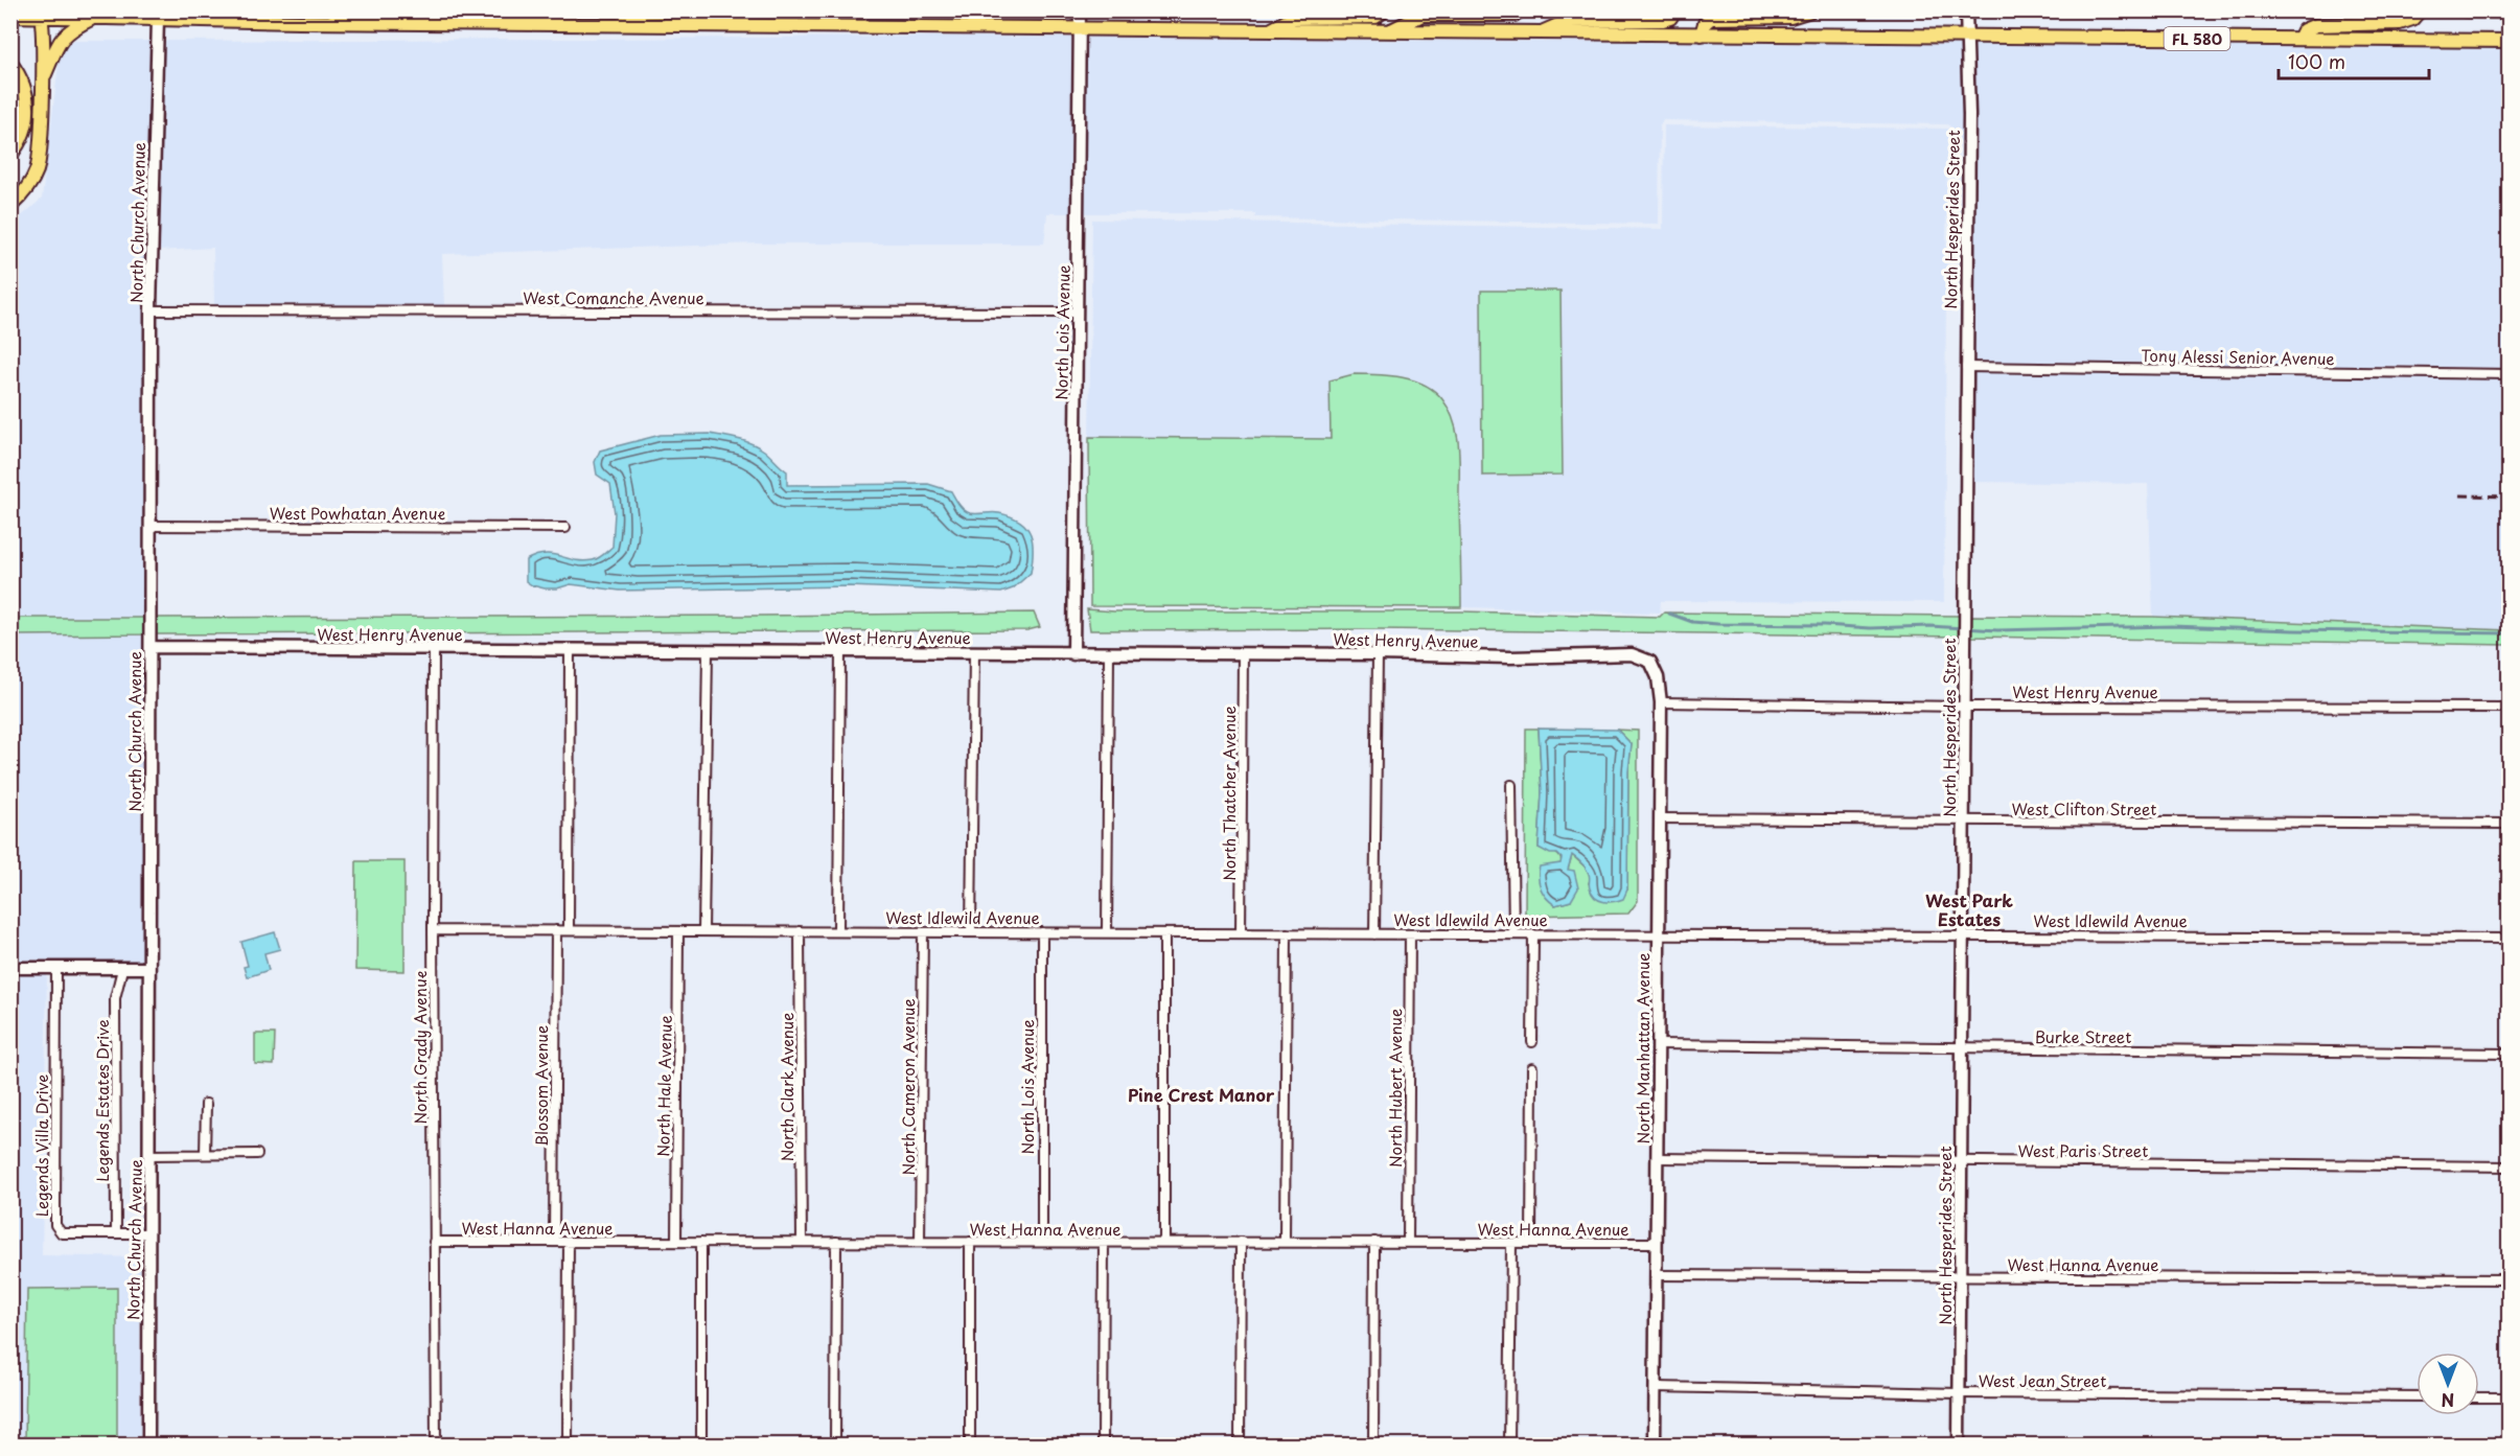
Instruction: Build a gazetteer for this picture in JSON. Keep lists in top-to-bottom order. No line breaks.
{"streets":{"main road":["FL 580"],"street":["North Hesperides Street","North Church Avenue","West Comanche Avenue","North Lois Avenue","Tony Alessi Senior Avenue","West Powhatan Avenue","West Henry Avenue","North Thatcher Avenue","West Clifton Street","West Idlewild Avenue","Burke Street","North Grady Avenue","North Manhattan Avenue","Blossom Avenue","North Hale Avenue","North Clark Avenue","North Cameron Avenue","North Hubert Avenue","Legends Estates Drive","Legends Villa Drive","West Paris Street","West Hanna Avenue","West Jean Street"]},"crossings":[["FL 580","North Hesperides Street"],["FL 580","North Church Avenue"],["FL 580","North Lois Avenue"],["North Hesperides Street","Tony Alessi Senior Avenue"],["North Hesperides Street","West Henry Avenue"],["North Hesperides Street","West Clifton Street"],["North Hesperides Street","West Idlewild Avenue"],["North Hesperides Street","Burke Street"],["North Hesperides Street","West Paris Street"],["North Hesperides Street","West Hanna Avenue"],["North Hesperides Street","West Jean Street"],["North Church Avenue","West Comanche Avenue"],["North Church Avenue","West Powhatan Avenue"],["North Church Avenue","West Henry Avenue"],["North Church Avenue","Legends Villa Drive"],["West Comanche Avenue","North Lois Avenue"],["North Lois Avenue","West Henry Avenue"],["North Lois Avenue","West Idlewild Avenue"],["North Lois Avenue","West Hanna Avenue"],["West Henry Avenue","North Thatcher Avenue"],["West Henry Avenue","North Grady Avenue"],["West Henry Avenue","North Manhattan Avenue"],["North Thatcher Avenue","West Idlewild Avenue"],["West Clifton Street","North Manhattan Avenue"],["West Idlewild Avenue","North Grady Avenue"],["West Idlewild Avenue","North Manhattan Avenue"],["West Idlewild Avenue","Blossom Avenue"],["West Idlewild Avenue","North Hale Avenue"],["West Idlewild Avenue","North Clark Avenue"],["West Idlewild Avenue","North Cameron Avenue"],["West Idlewild Avenue","North Hubert Avenue"],["Burke Street","North Manhattan Avenue"],["North Grady Avenue","West Hanna Avenue"],["North Manhattan Avenue","West Paris Street"],["North Manhattan Avenue","West Hanna Avenue"],["North Manhattan Avenue","West Jean Street"],["Blossom Avenue","West Hanna Avenue"],["North Hale Avenue","West Hanna Avenue"],["North Clark Avenue","West Hanna Avenue"],["North Cameron Avenue","West Hanna Avenue"],["North Hubert Avenue","West Hanna Avenue"],["Legends Estates Drive","Legends Villa Drive"]],"districts":["West Park Estates","Pine Crest Manor"],"scale_bar":"100 m","north":"bottom"}
